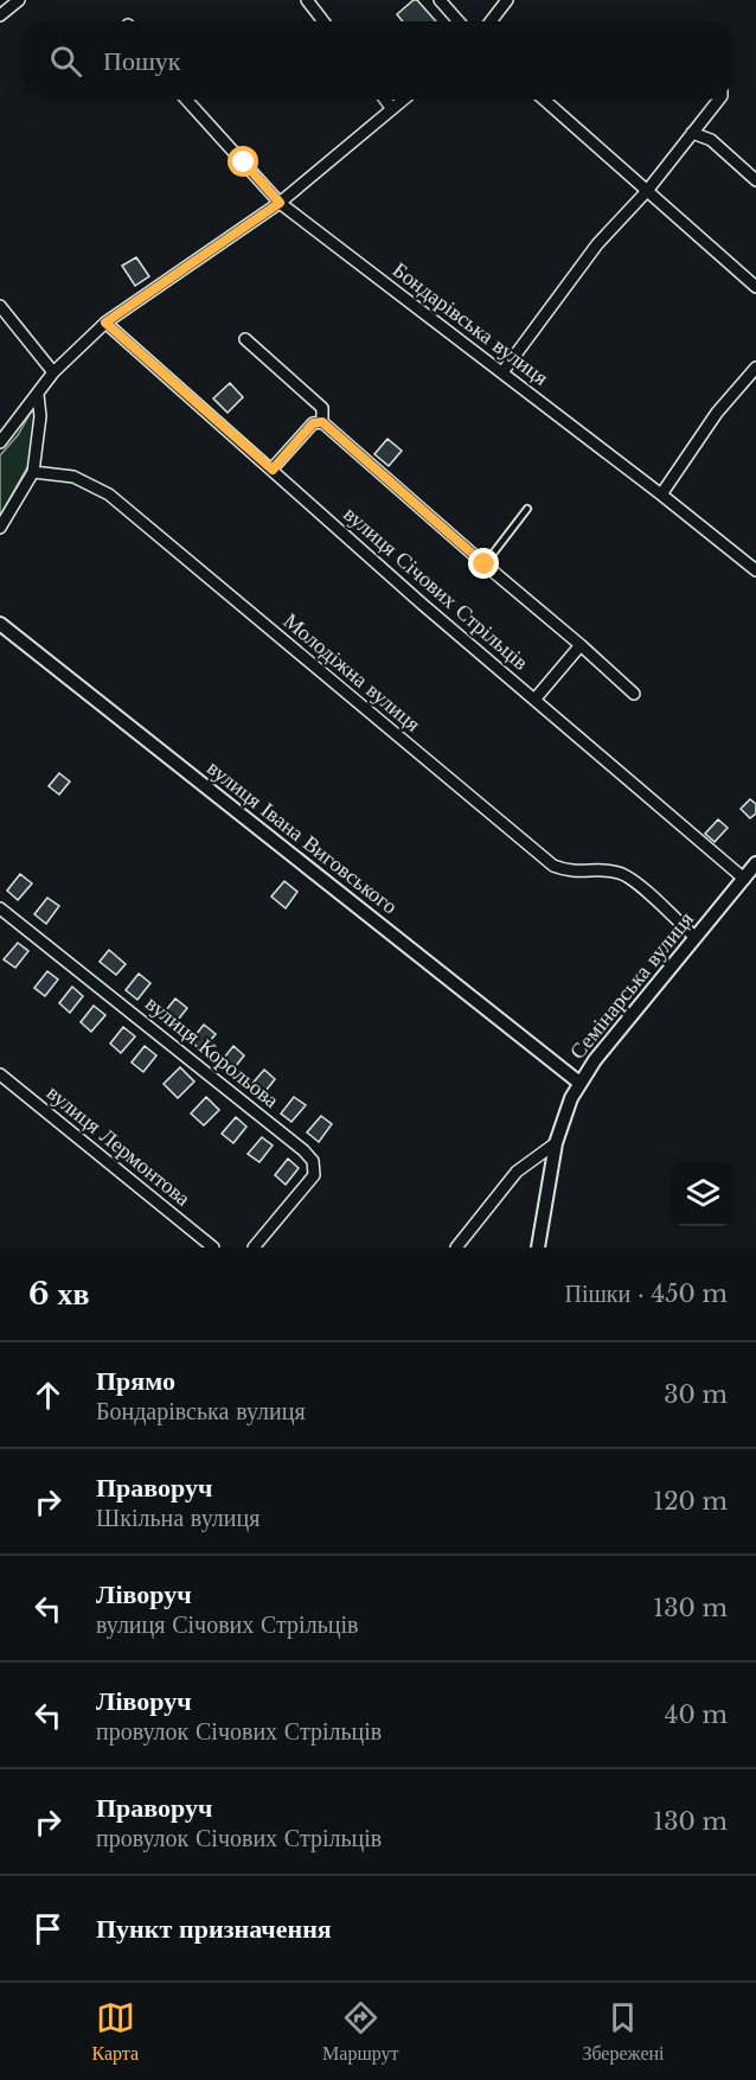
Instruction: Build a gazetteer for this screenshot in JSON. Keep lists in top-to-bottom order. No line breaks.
{"streets":{"street":["Бондарівська вулиця","вулиця Січових Стрільців","Молодіжна вулиця","вулиця Івана Виговського","Семінарська вулиця","вулиця Корольова","вулиця Лермонтова"]},"crossings":[["вулиця Січових Стрільців","Семінарська вулиця"],["Молодіжна вулиця","Семінарська вулиця"],["вулиця Івана Виговського","Семінарська вулиця"]],"page":{"search":"Пошук","heading":["6 хв","Пішки · 450 m"],"list":[["Прямо","Бондарівська вулиця","30 m"],["Праворуч","Шкільна вулиця","120 m"],["Ліворуч","вулиця Січових Стрільців","130 m"],["Ліворуч","провулок Січових Стрільців","40 m"],["Праворуч","провулок Січових Стрільців","130 m"],"Пункт призначення"],"nav":["Карта","Маршрут","Збережені"]}}
